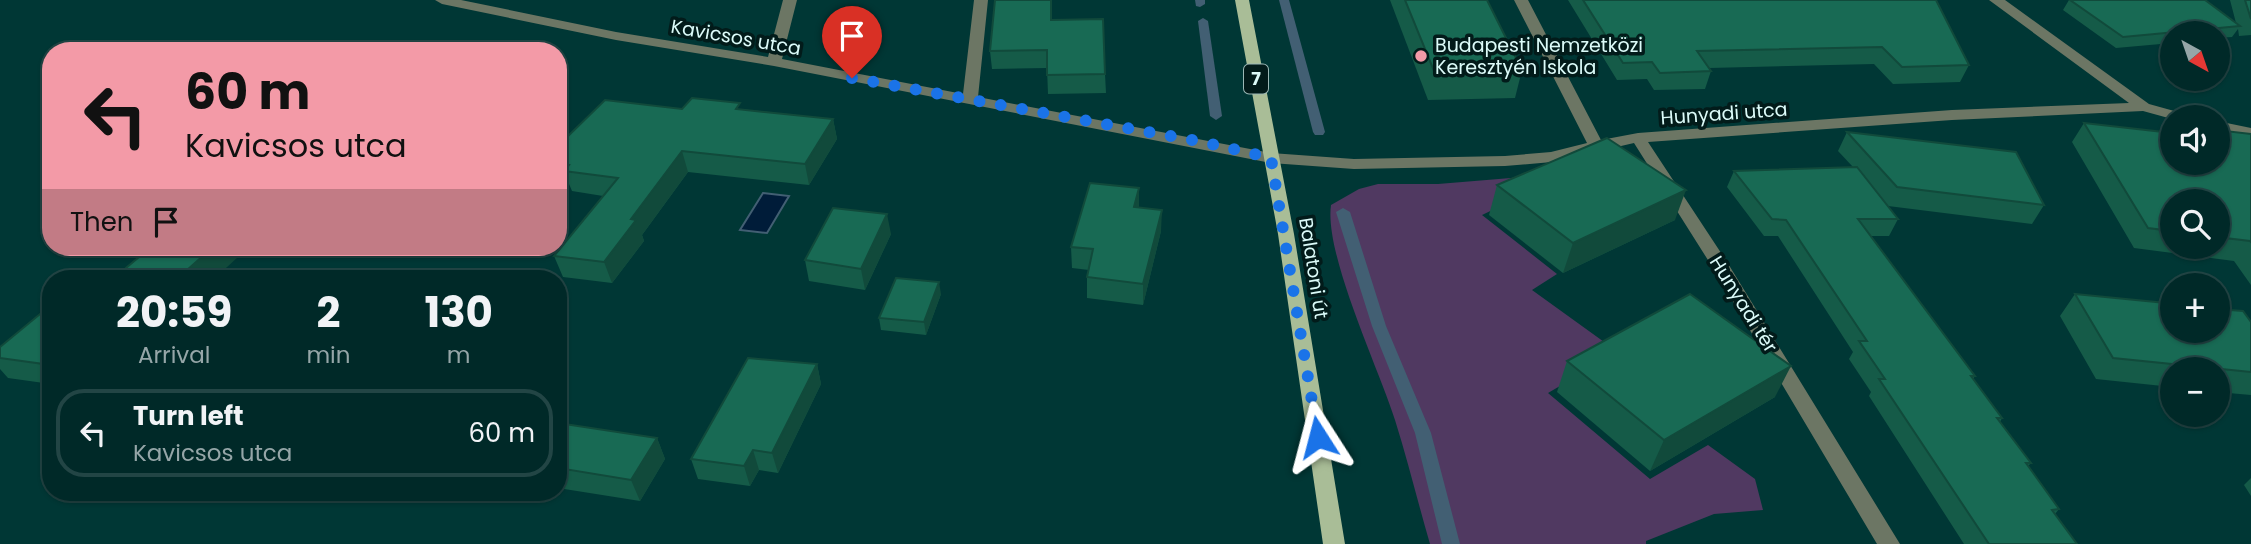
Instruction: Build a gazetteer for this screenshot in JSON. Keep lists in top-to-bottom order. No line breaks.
{"streets":{"main road":["7","Balatoni út"],"street":["Kavicsos utca","Hunyadi utca","Hunyadi tér"]},"crossings":[["Kavicsos utca","Hunyadi utca"],["Kavicsos utca","Balatoni út"],["Hunyadi utca","Balatoni út"],["Hunyadi utca","Hunyadi tér"]],"places":["Budapesti Nemzetközi Keresztyén Iskola"],"north":"bottom right","page":{"map_buttons":["+","−"],"turn":["60 m","Kavicsos utca"],"then":"Then","eta":["20:59","Arrival","2","min","130","m"],"list":[{"name":"Turn left","note":"Kavicsos utca","value":"60 m"}]}}
